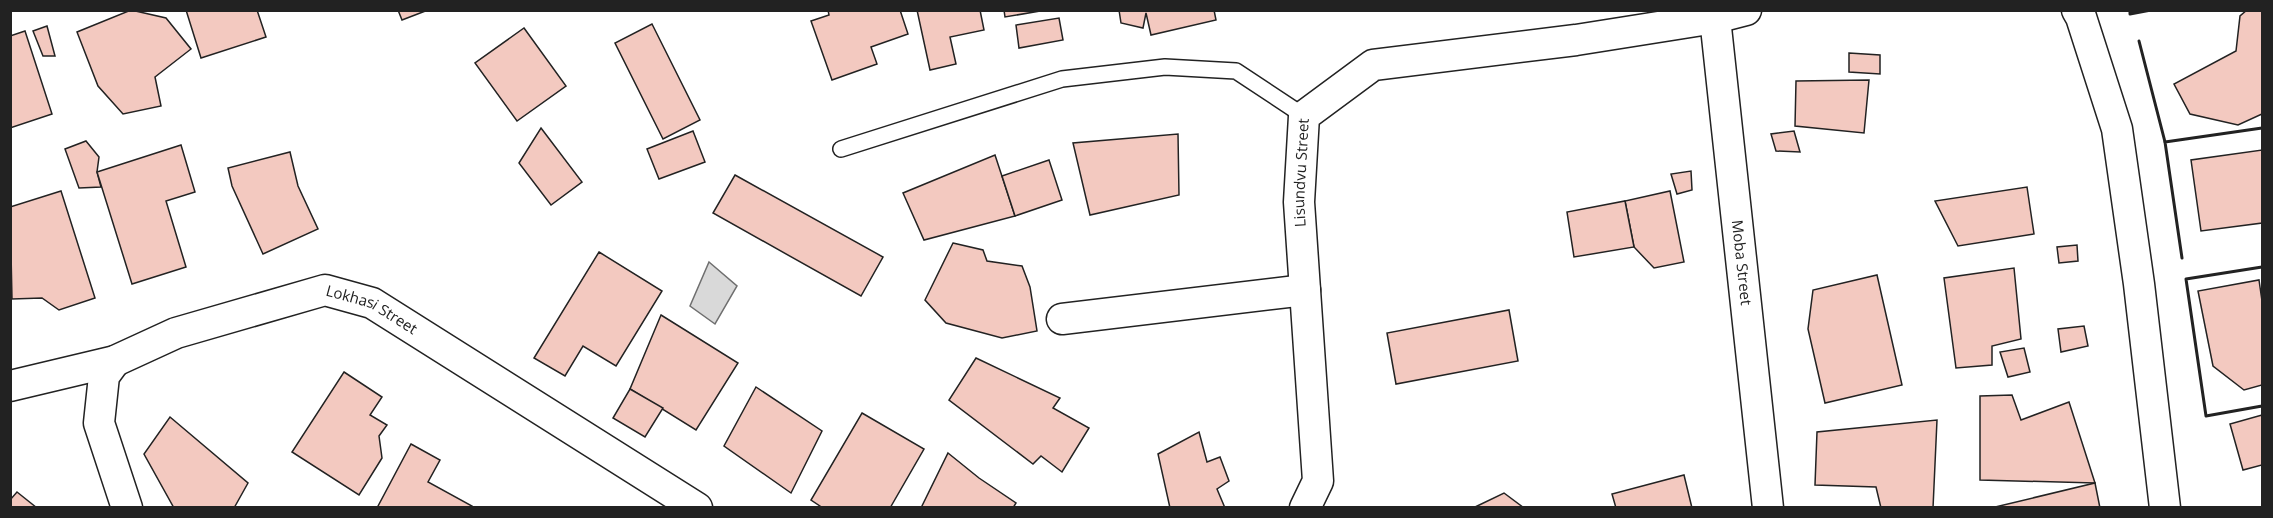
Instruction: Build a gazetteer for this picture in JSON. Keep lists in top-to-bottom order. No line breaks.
{"streets":{"street":["Lisundvu Street","Moba Street","Lokhasi Street"]},"crossings":[["Lisundvu Street","Moba Street"]]}
